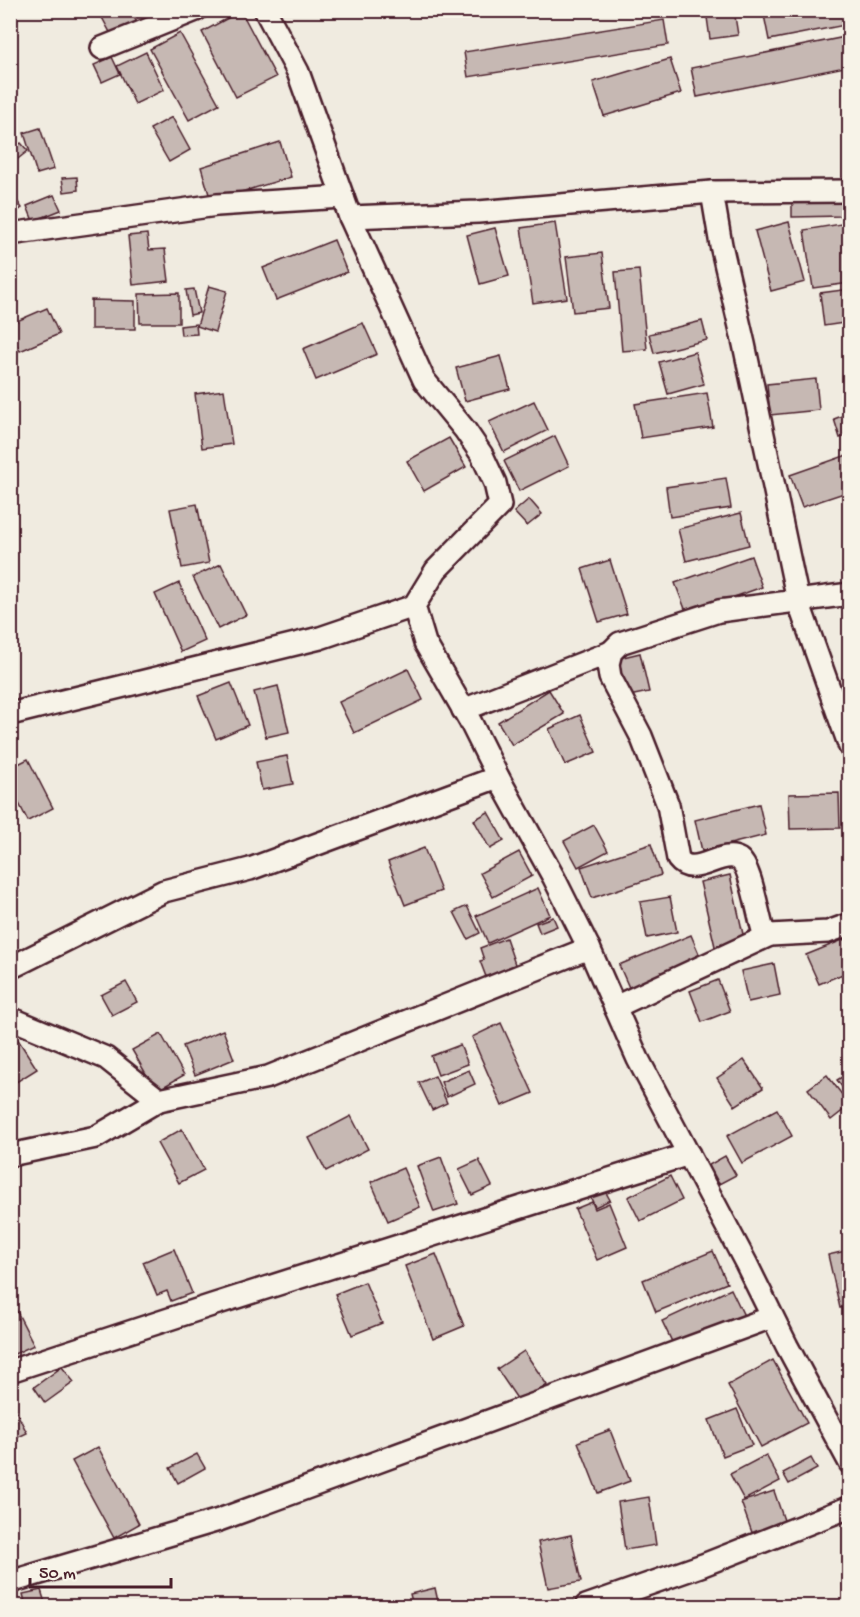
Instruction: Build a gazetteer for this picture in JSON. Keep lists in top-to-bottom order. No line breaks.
{"scale_bar":"50 m"}
